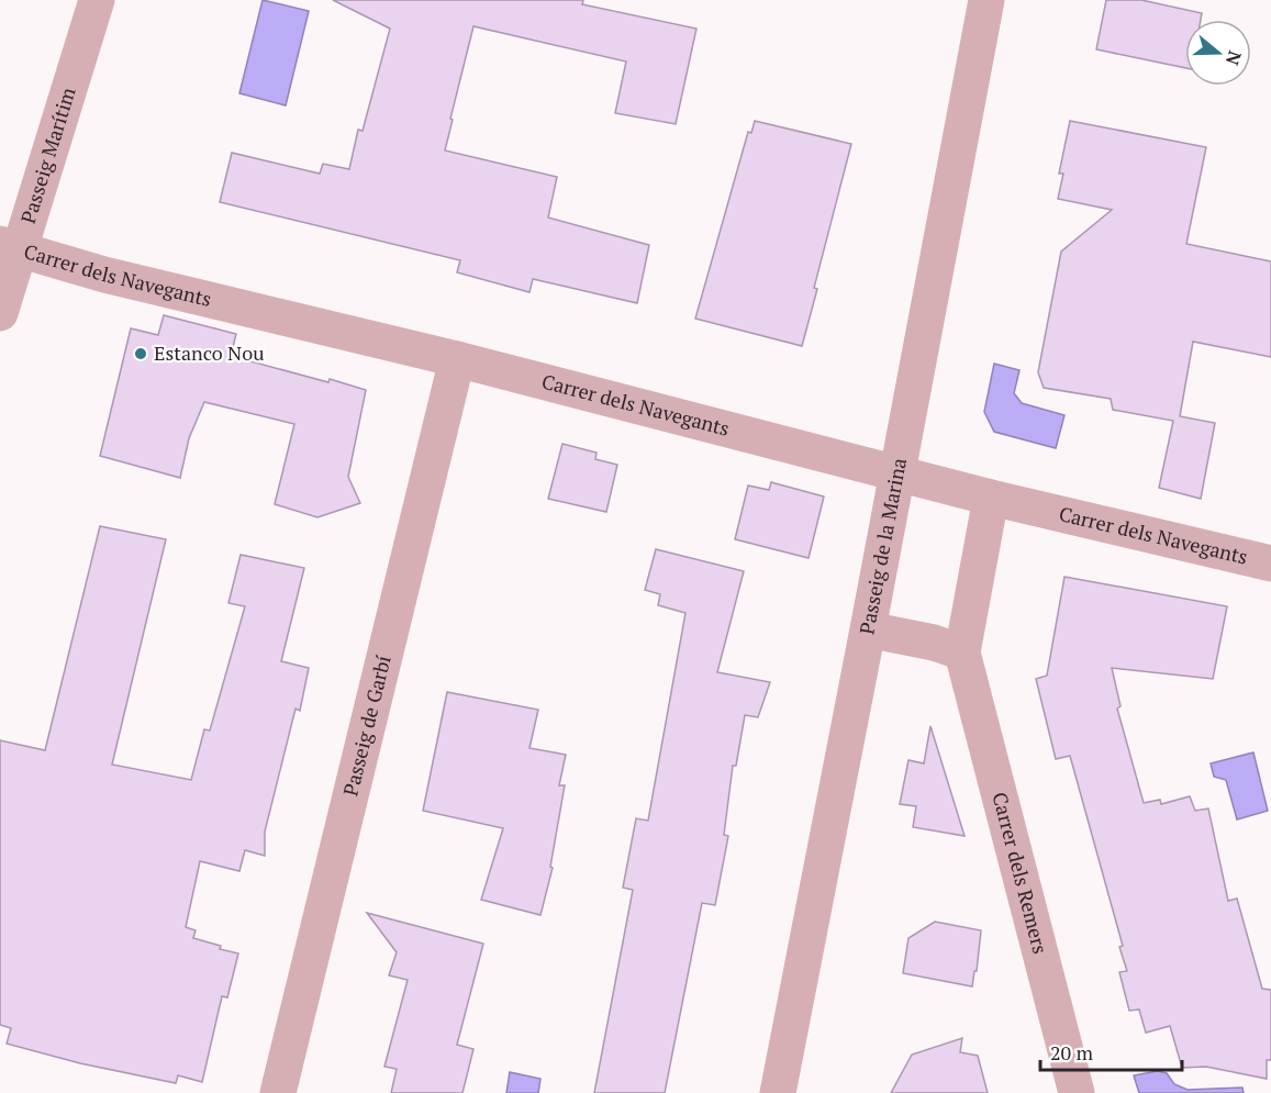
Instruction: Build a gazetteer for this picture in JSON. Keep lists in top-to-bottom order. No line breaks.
{"streets":{"street":["Passeig Marítim","Carrer dels Navegants","Passeig de la Marina","Passeig de Garbí","Carrer dels Remers"]},"crossings":[["Passeig Marítim","Carrer dels Navegants"],["Carrer dels Navegants","Passeig de la Marina"],["Carrer dels Navegants","Passeig de Garbí"],["Carrer dels Navegants","Carrer dels Remers"]],"places":["Estanco Nou"],"scale_bar":"20 m","north":"right"}
